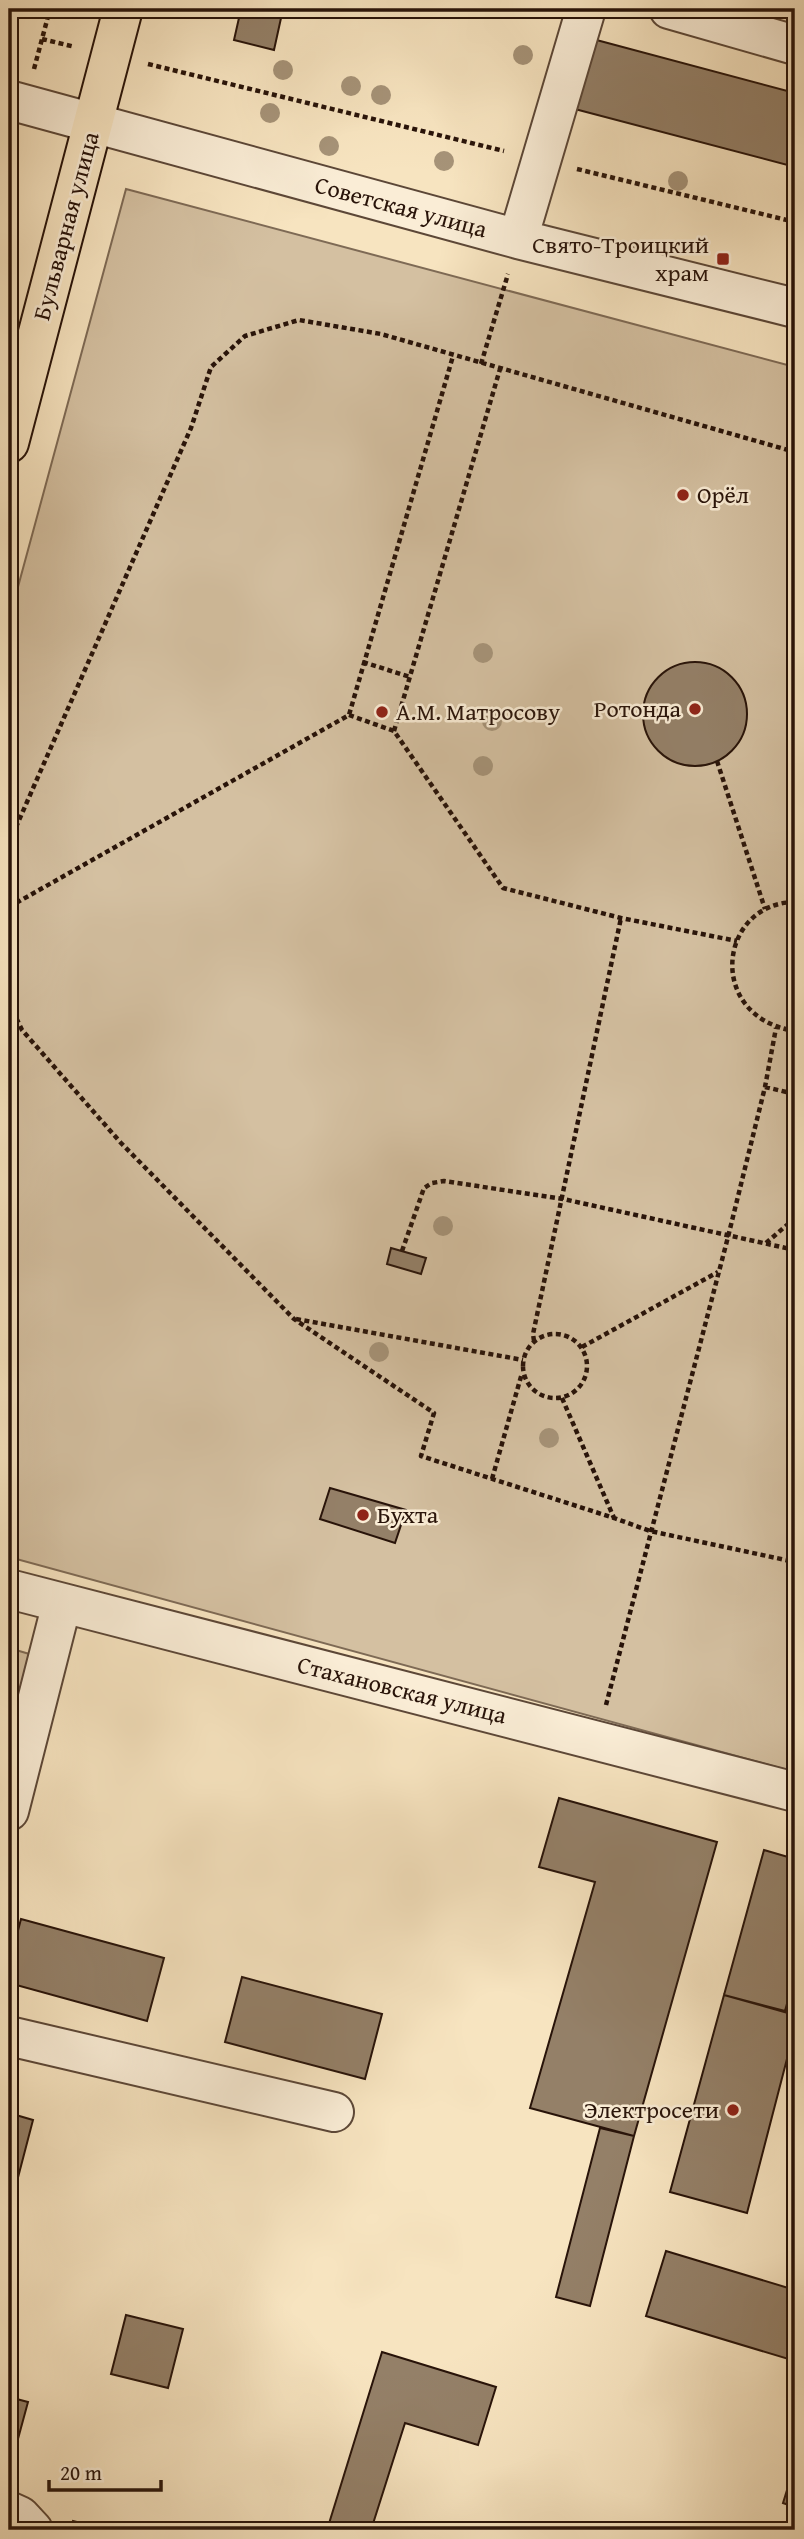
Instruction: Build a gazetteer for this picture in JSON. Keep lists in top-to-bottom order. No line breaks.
{"streets":{"main road":["Бульварная улица"],"street":["Советская улица","Стахановская улица"]},"crossings":[["Советская улица","Бульварная улица"]],"places":{"transit":["Свято-Троицкий храм"],"other":["Орёл","Ротонда","А.М. Матросову","Бухта","Электросети"]},"scale_bar":"20 m"}
